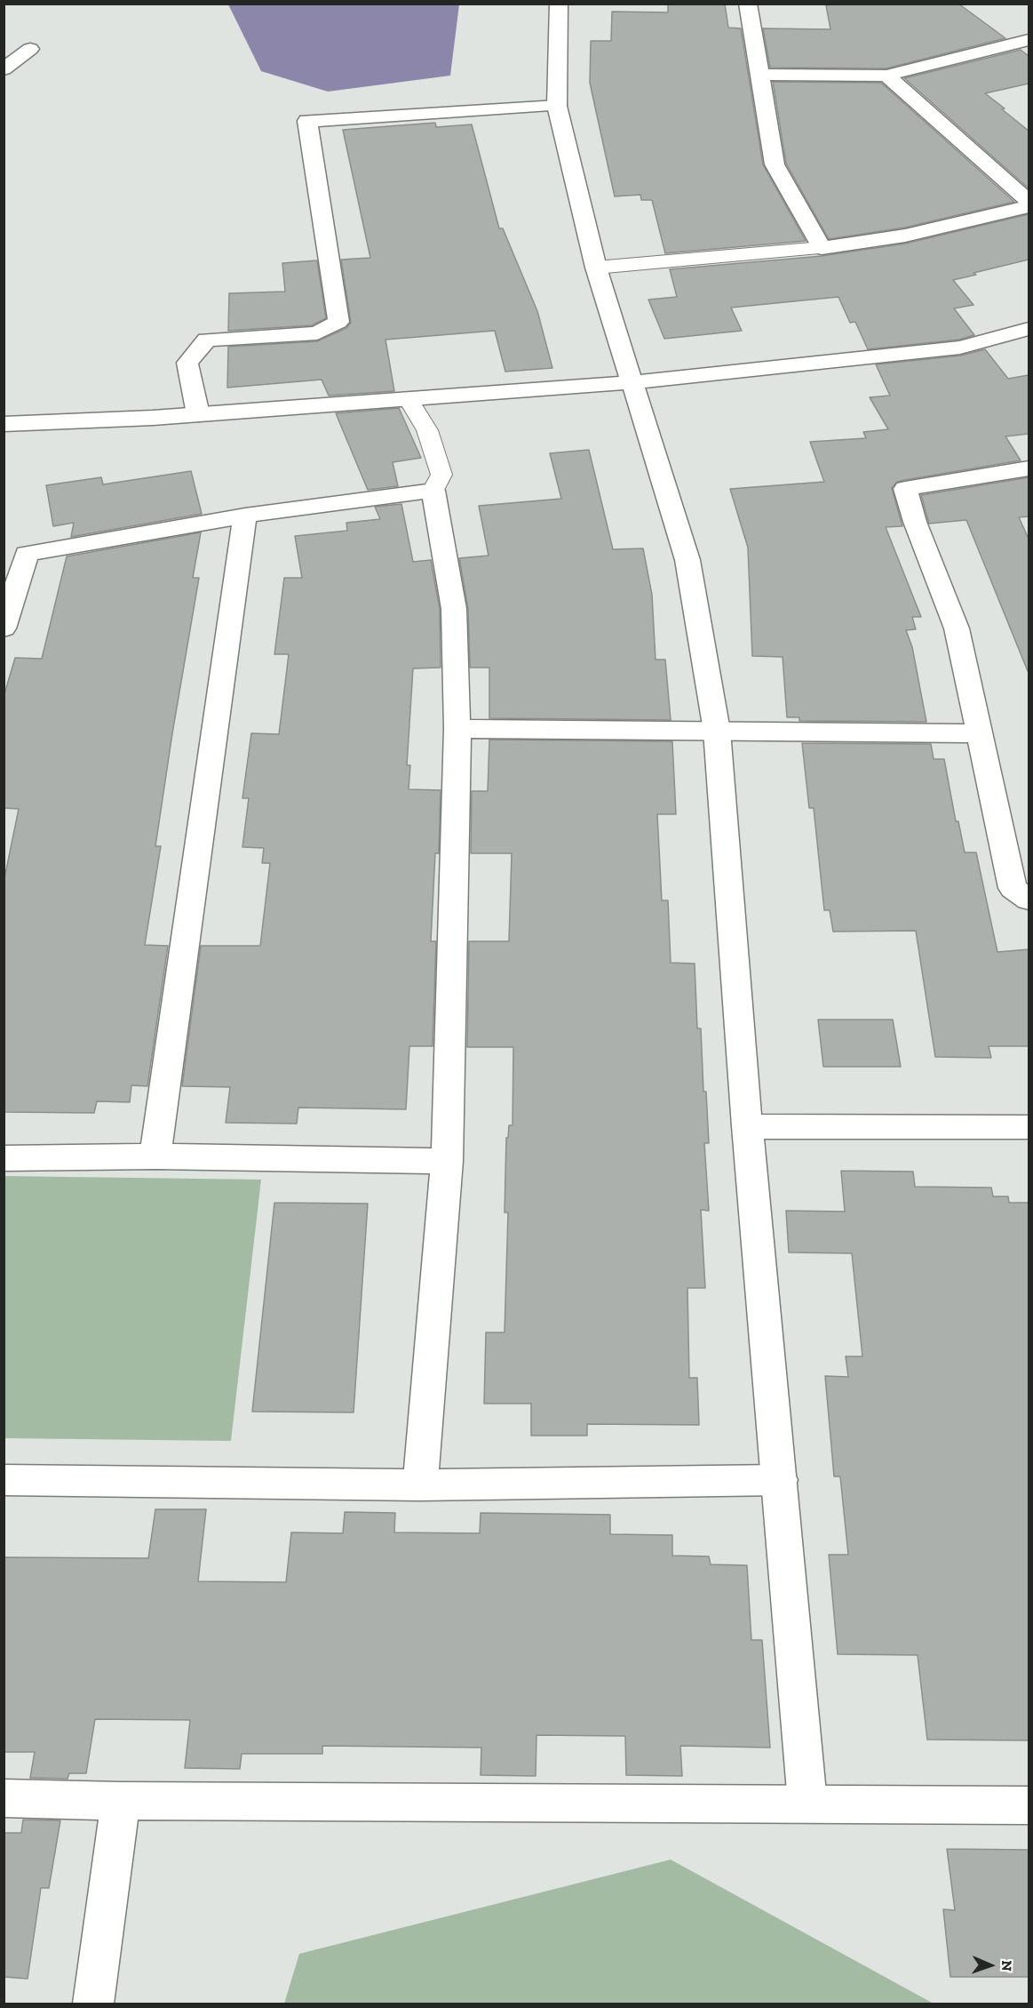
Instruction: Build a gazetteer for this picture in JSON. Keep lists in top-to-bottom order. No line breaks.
{"north":"right"}
